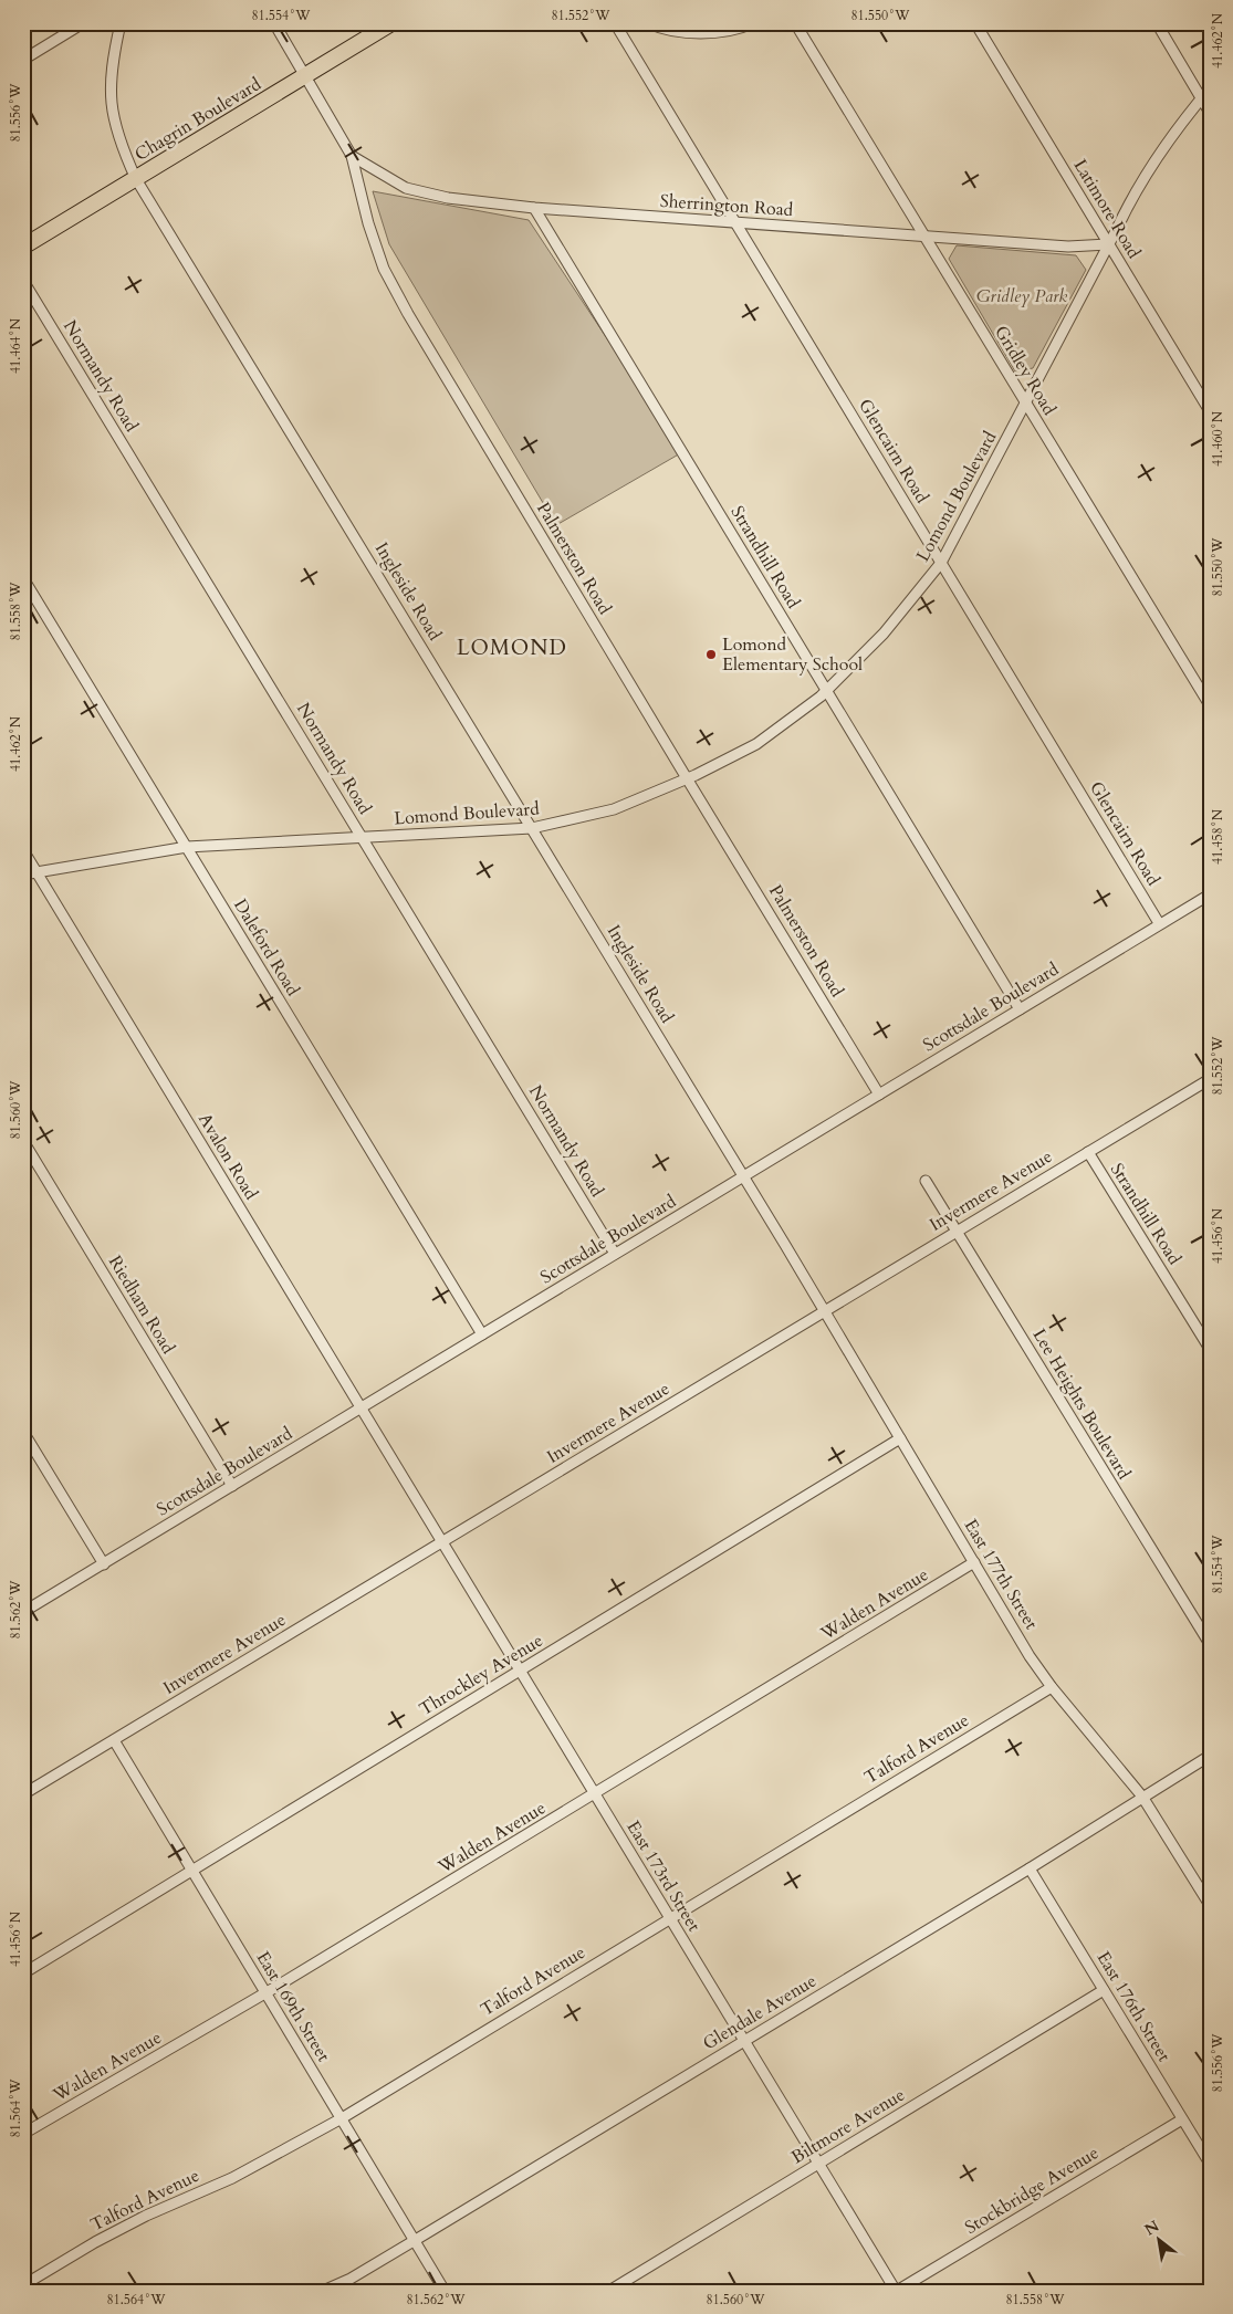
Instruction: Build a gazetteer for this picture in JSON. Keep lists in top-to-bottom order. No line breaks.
{"streets":{"main road":["Chagrin Boulevard"],"street":["Sherrington Road","Latimore Road","Gridley Road","Normandy Road","Glencairn Road","Lomond Boulevard","Strandhill Road","Palmerston Road","Ingleside Road","Daleford Road","Scottsdale Boulevard","Avalon Road","Invermere Avenue","Riedham Road","Lee Heights Boulevard","East 177th Street","Walden Avenue","Throckley Avenue","Talford Avenue","East 173rd Street","East 169th Street","East 176th Street","Glendale Avenue","Biltmore Avenue","Stockbridge Avenue"]},"crossings":[["Chagrin Boulevard","Palmerston Road"],["Chagrin Boulevard","Ingleside Road"],["Sherrington Road","Latimore Road"],["Sherrington Road","Gridley Road"],["Sherrington Road","Glencairn Road"],["Sherrington Road","Lomond Boulevard"],["Sherrington Road","Strandhill Road"],["Sherrington Road","Palmerston Road"],["Latimore Road","Lomond Boulevard"],["Gridley Road","Lomond Boulevard"],["Normandy Road","Lomond Boulevard"],["Normandy Road","Scottsdale Boulevard"],["Glencairn Road","Lomond Boulevard"],["Glencairn Road","Scottsdale Boulevard"],["Lomond Boulevard","Strandhill Road"],["Lomond Boulevard","Palmerston Road"],["Lomond Boulevard","Ingleside Road"],["Lomond Boulevard","Daleford Road"],["Lomond Boulevard","Avalon Road"],["Strandhill Road","Scottsdale Boulevard"],["Strandhill Road","Invermere Avenue"],["Palmerston Road","Scottsdale Boulevard"],["Ingleside Road","Scottsdale Boulevard"],["Ingleside Road","East 177th Street"],["Daleford Road","Scottsdale Boulevard"],["Scottsdale Boulevard","Avalon Road"],["Scottsdale Boulevard","Riedham Road"],["Avalon Road","East 173rd Street"],["Invermere Avenue","Lee Heights Boulevard"],["Invermere Avenue","East 177th Street"],["Invermere Avenue","East 173rd Street"],["Invermere Avenue","East 169th Street"],["East 177th Street","Walden Avenue"],["East 177th Street","Throckley Avenue"],["East 177th Street","Talford Avenue"],["East 177th Street","Glendale Avenue"],["Walden Avenue","East 173rd Street"],["Walden Avenue","East 169th Street"],["Throckley Avenue","East 173rd Street"],["Throckley Avenue","East 169th Street"],["Talford Avenue","East 173rd Street"],["Talford Avenue","East 169th Street"],["East 173rd Street","Glendale Avenue"],["East 173rd Street","Biltmore Avenue"],["East 173rd Street","Stockbridge Avenue"],["East 169th Street","Glendale Avenue"],["East 176th Street","Glendale Avenue"],["East 176th Street","Biltmore Avenue"],["East 176th Street","Stockbridge Avenue"]],"districts":["LOMOND"],"parks":["Gridley Park"],"places":["Lomond Elementary School"],"north":"top left","coordinates":["81.554°W","81.552°W","81.550°W","41.462°N","81.556°W","41.464°N","41.460°N","81.558°W","41.458°N","81.560°W","41.456°N","81.562°W","81.564°W"]}
